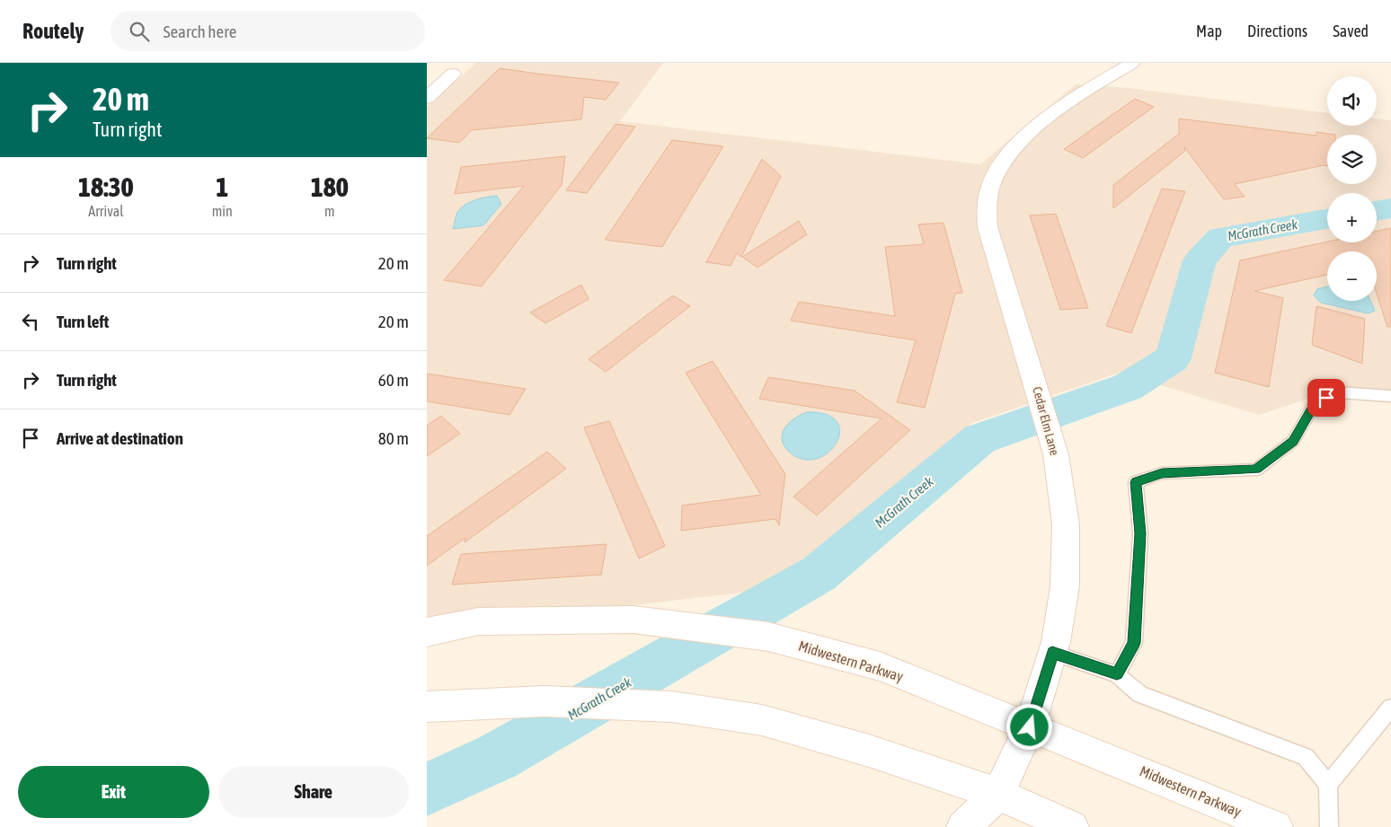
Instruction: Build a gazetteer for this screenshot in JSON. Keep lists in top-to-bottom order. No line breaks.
{"streets":{"street":["Cedar Elm Lane","Midwestern Parkway"]},"crossings":[["Cedar Elm Lane","Midwestern Parkway"]],"water":["McGrath Creek"],"page":{"header":"Routely","search":"Search here","nav":["Map","Directions","Saved"],"turn":["20 m","Turn right"],"map_buttons":["+","−"],"eta":["18:30","Arrival","1","min","180","m"],"list":[{"name":"Turn right","value":"20 m"},{"name":"Turn left","value":"20 m"},{"name":"Turn right","value":"60 m"},{"name":"Arrive at destination","value":"80 m"}],"buttons":["Exit","Share"]}}
